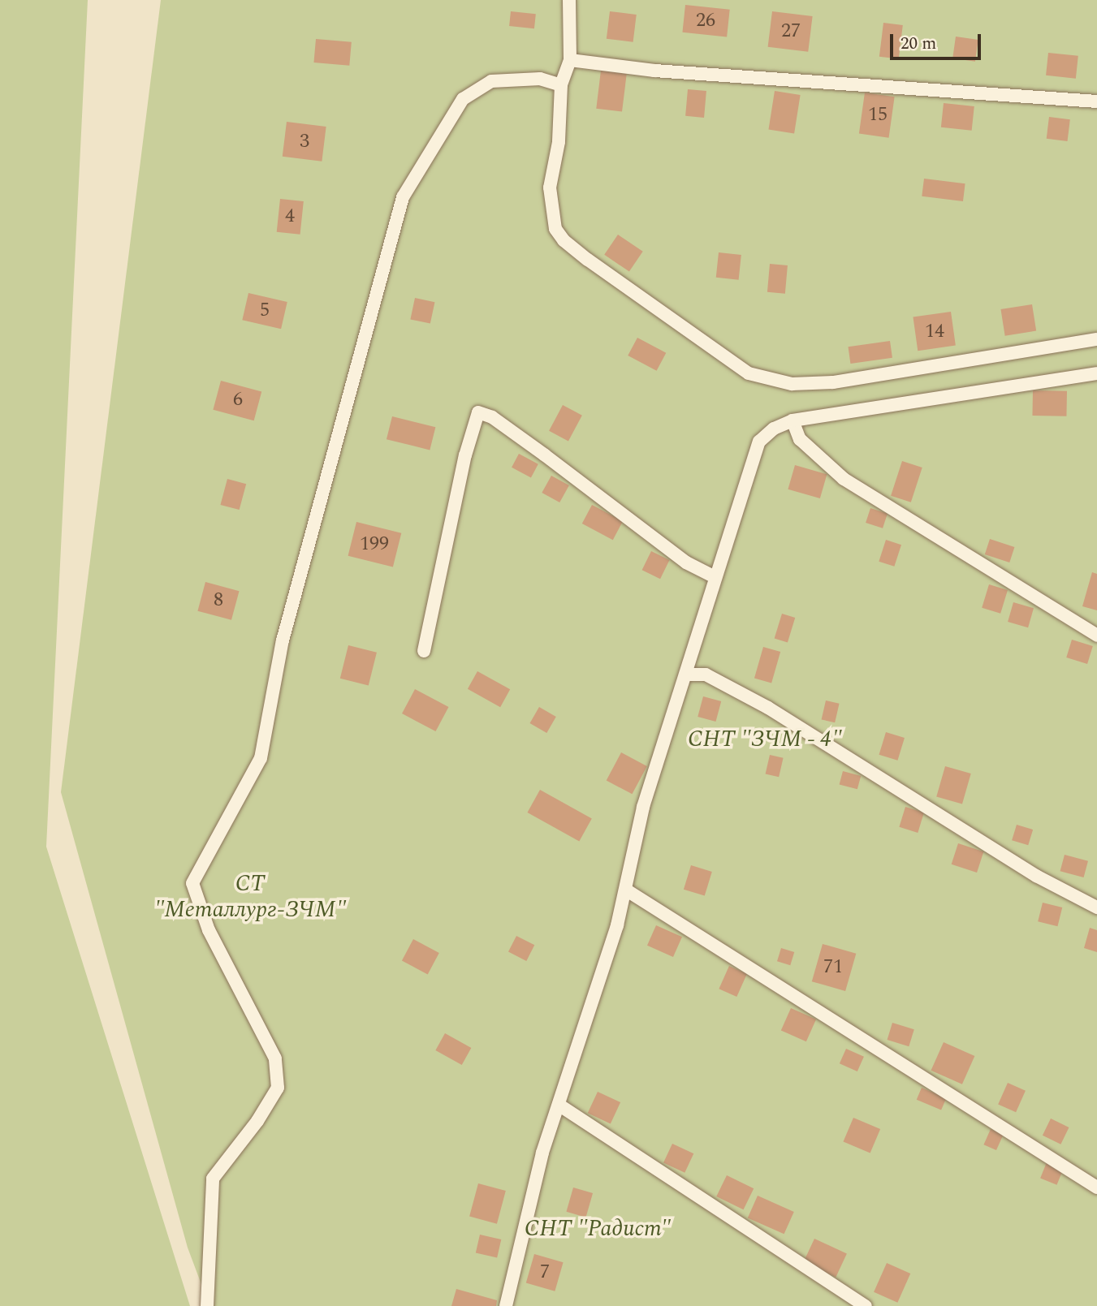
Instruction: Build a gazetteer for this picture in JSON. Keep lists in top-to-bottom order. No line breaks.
{"parks":["СНТ \"ЗЧМ - 4\"","СТ \"Металлург-ЗЧМ\"","СНТ \"Радист\""],"house_numbers":["26","27","15","3","4","5","14","6","199","8","71","7"],"scale_bar":"20 m"}
